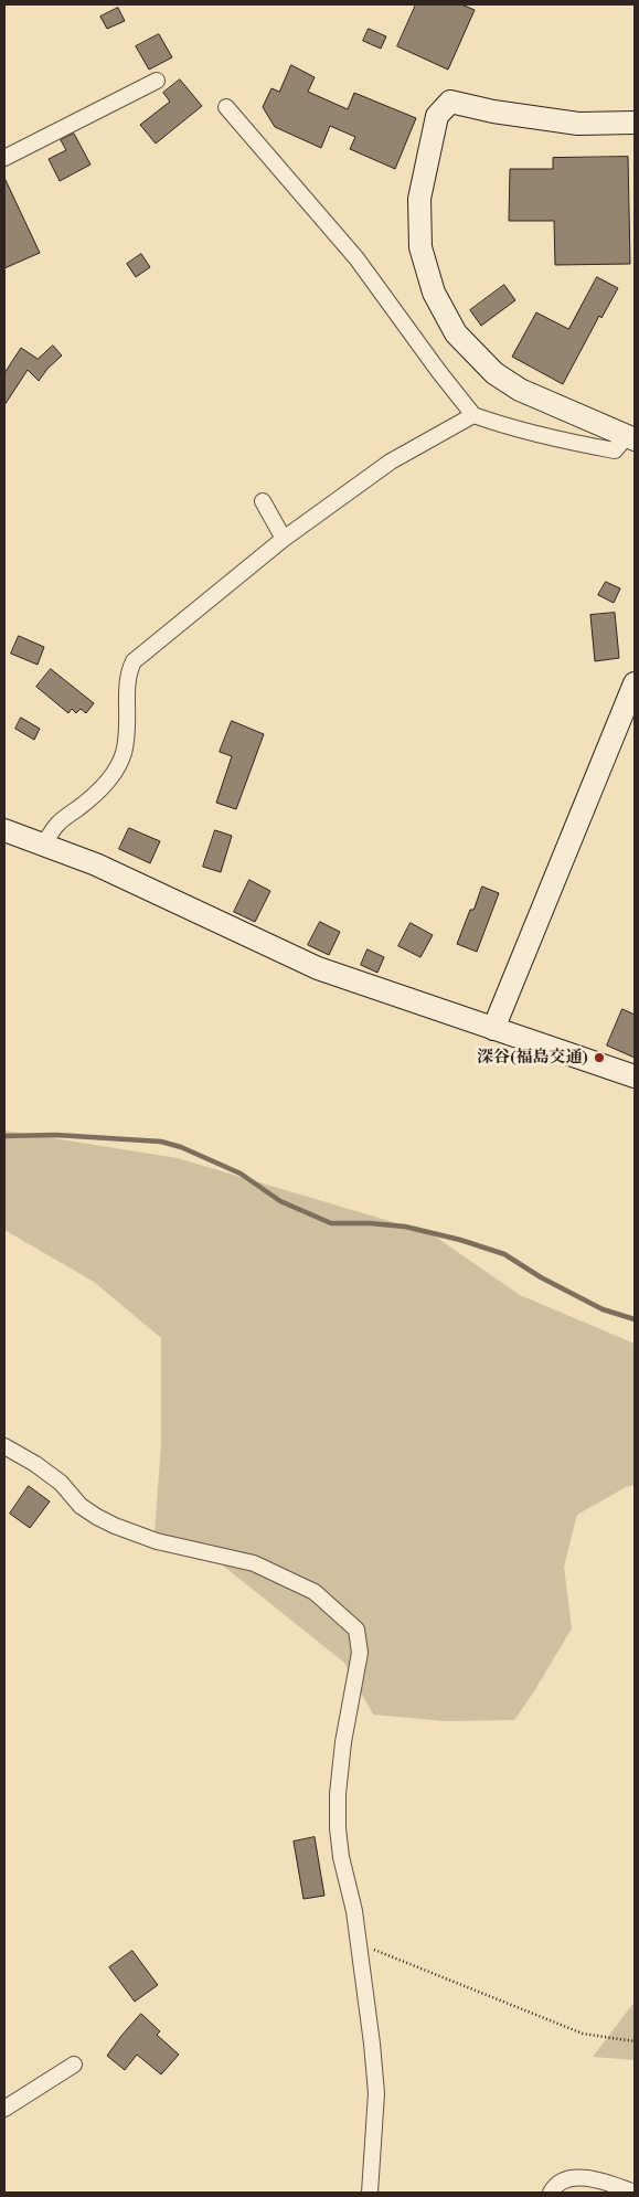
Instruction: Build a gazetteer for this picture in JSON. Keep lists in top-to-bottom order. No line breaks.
{"places":["深谷(福島交通)"]}
